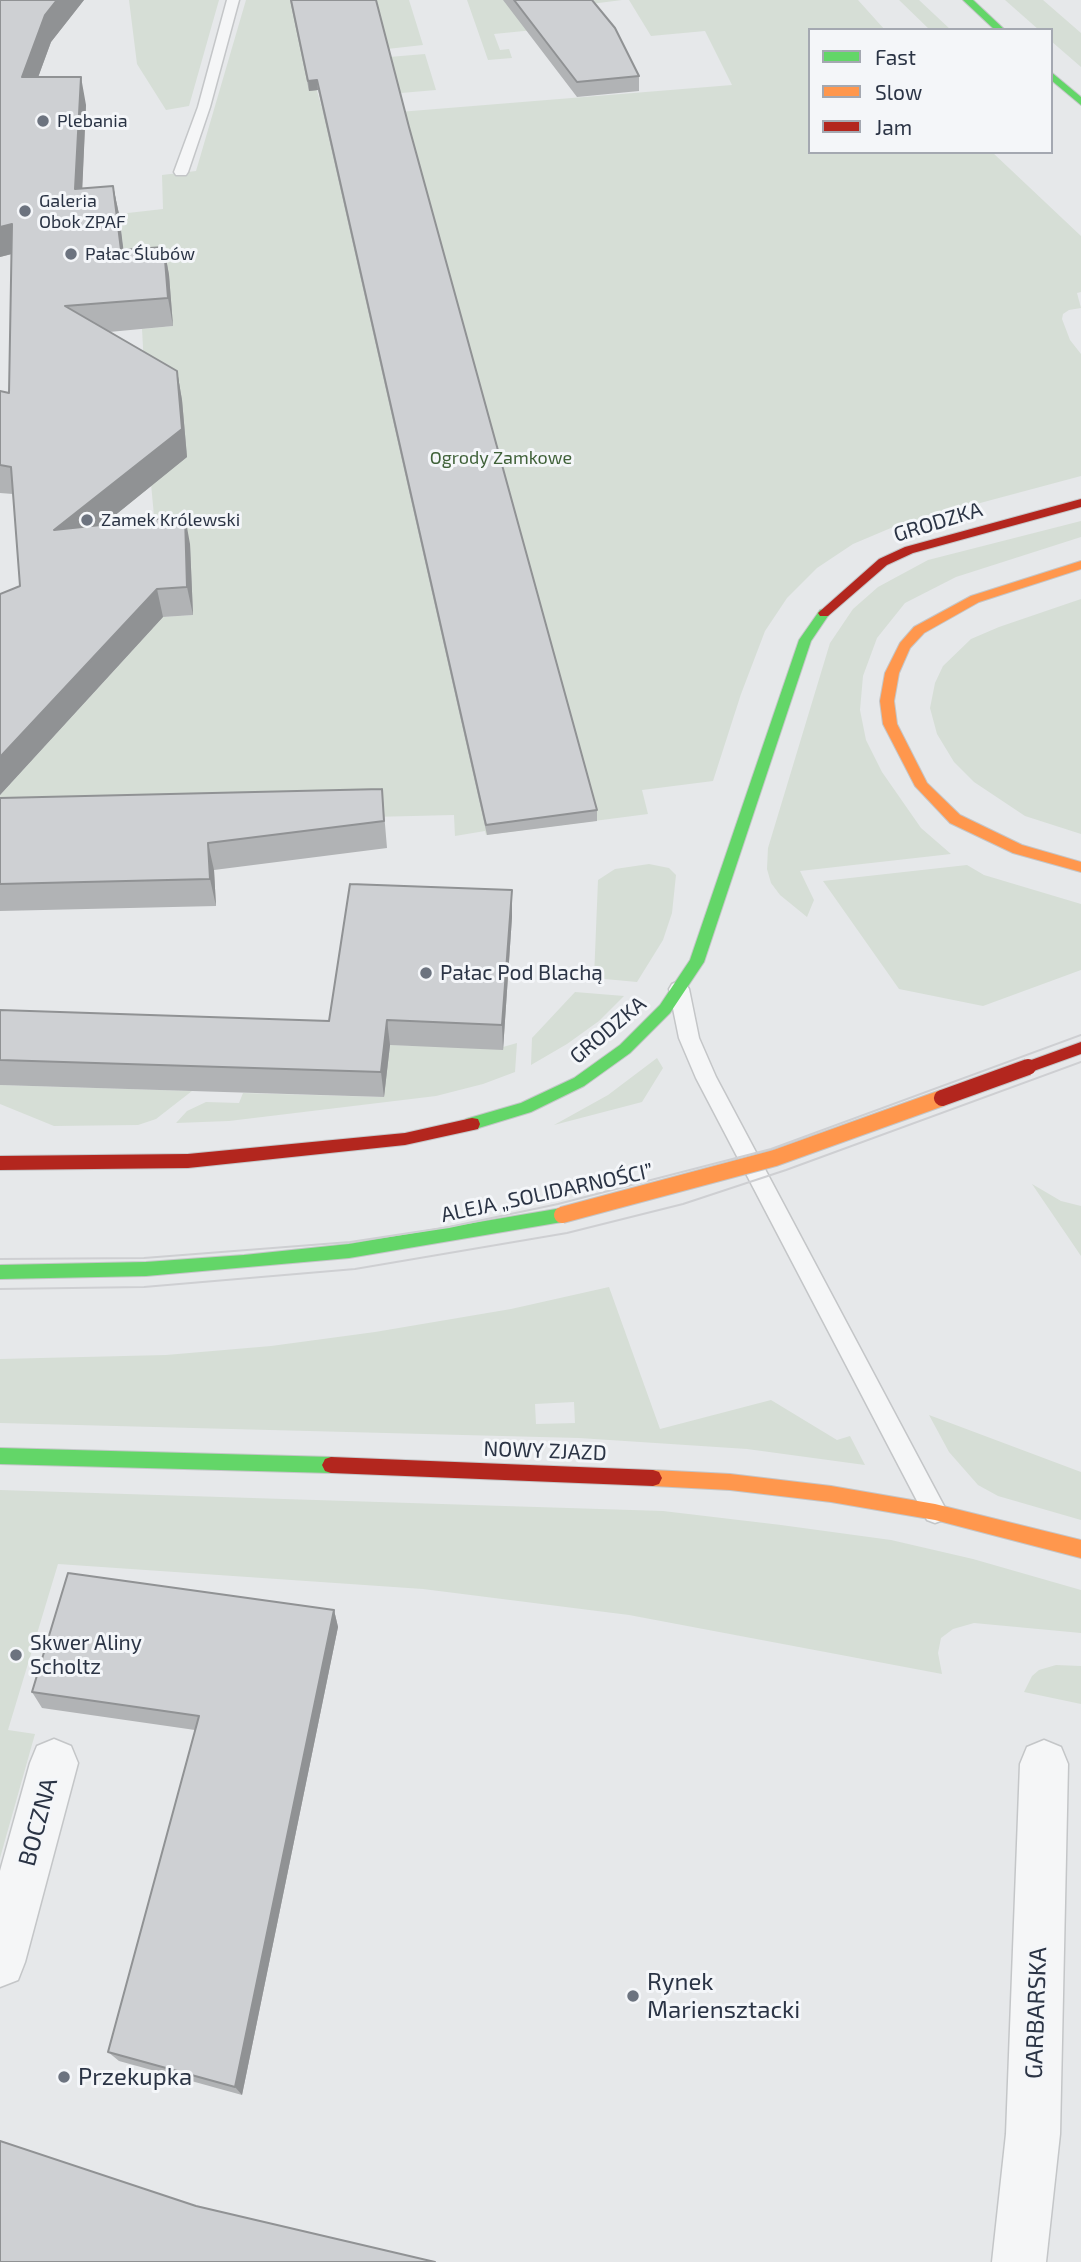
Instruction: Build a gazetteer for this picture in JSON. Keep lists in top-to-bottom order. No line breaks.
{"streets":{"main road":["GRODZKA","ALEJA „SOLIDARNOŚCI”","NOWY ZJAZD"],"street":["BOCZNA","GARBARSKA"]},"parks":["Ogrody Zamkowe"],"places":["Plebania","Galeria Obok ZPAF","Pałac Ślubów","Zamek Królewski","Pałac Pod Blachą","Skwer Aliny Scholtz","Rynek Mariensztacki","Przekupka"],"legend":["Fast","Slow","Jam"]}
